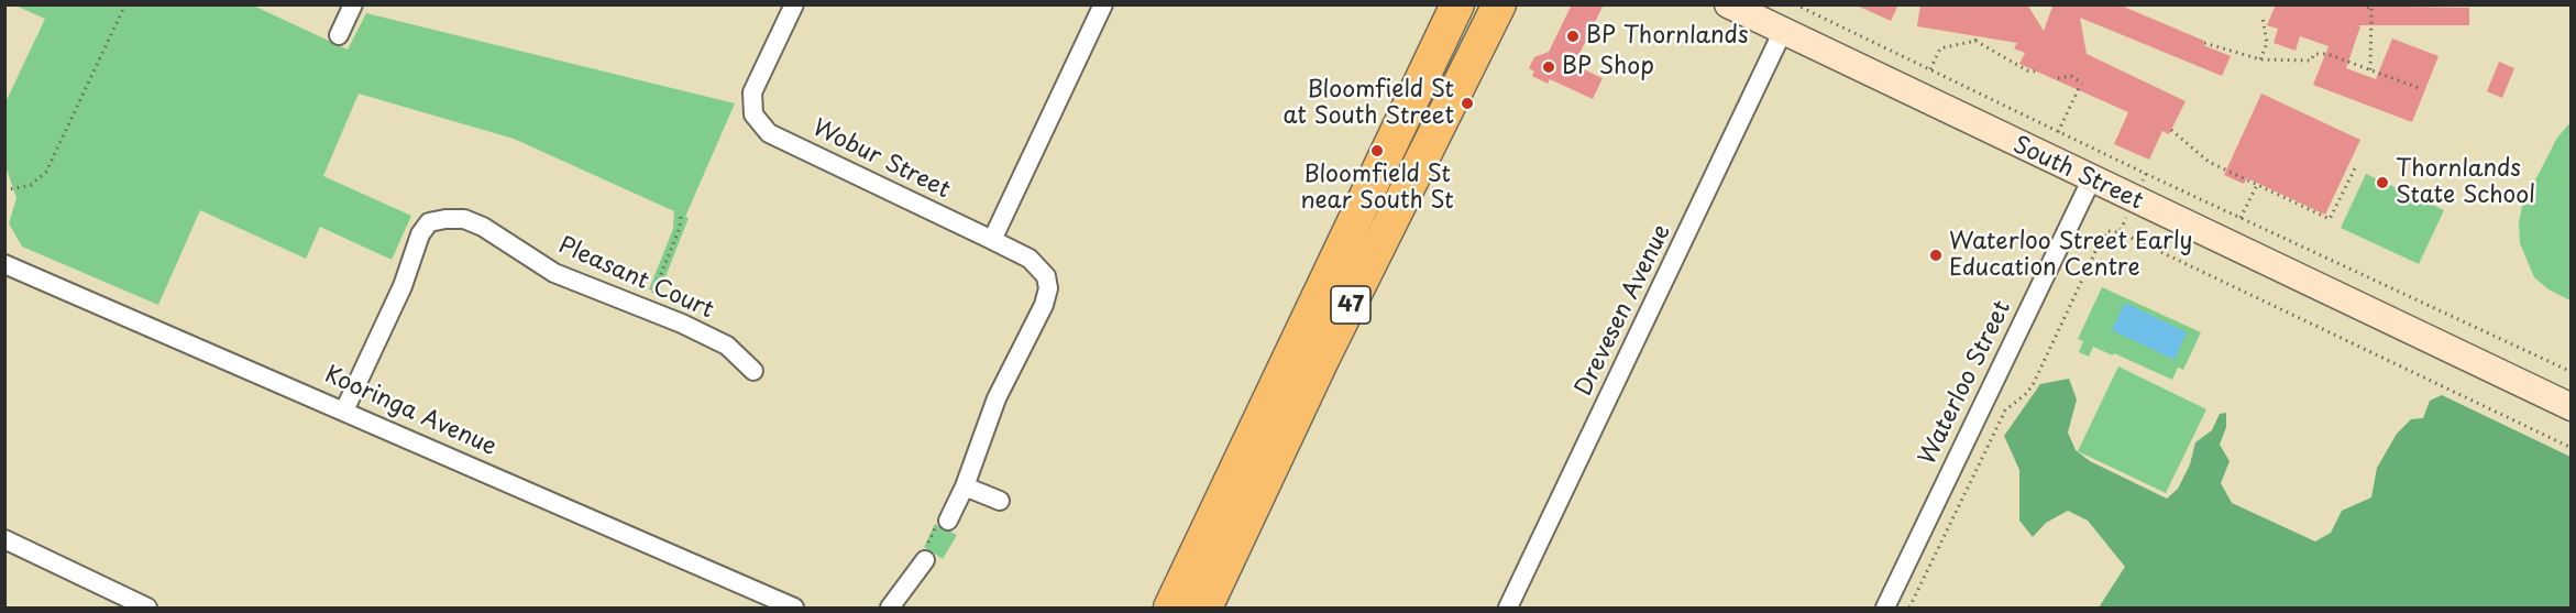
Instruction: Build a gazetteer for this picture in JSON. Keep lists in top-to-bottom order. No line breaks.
{"streets":{"highway":["47"],"street":["Wobur Street","South Street","Pleasant Court","Drevesen Avenue","Waterloo Street","Kooringa Avenue"]},"crossings":[["South Street","Drevesen Avenue"],["South Street","Waterloo Street"],["Pleasant Court","Kooringa Avenue"]],"places":["BP Thornlands","BP Shop","Bloomfield St at South Street","Bloomfield St near South St","Thornlands State School","Waterloo Street Early Education Centre"]}
